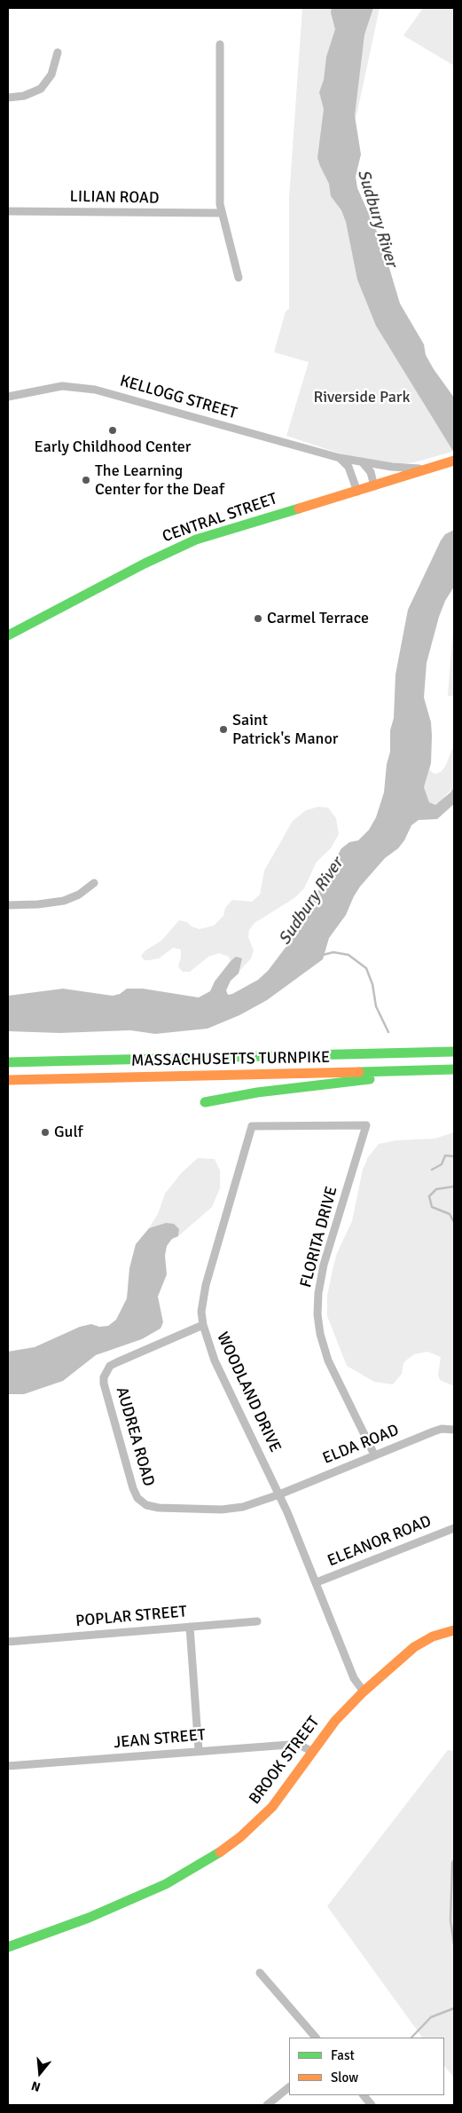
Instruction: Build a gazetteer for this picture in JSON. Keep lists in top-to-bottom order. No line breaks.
{"streets":{"main road":["CENTRAL STREET","MASSACHUSETTS TURNPIKE","BROOK STREET"],"street":["LILIAN ROAD","KELLOGG STREET","FLORITA DRIVE","WOODLAND DRIVE","AUDREA ROAD","ELDA ROAD","ELEANOR ROAD","POPLAR STREET","JEAN STREET"]},"crossings":[["KELLOGG STREET","CENTRAL STREET"],["FLORITA DRIVE","WOODLAND DRIVE"],["FLORITA DRIVE","ELDA ROAD"],["WOODLAND DRIVE","AUDREA ROAD"],["WOODLAND DRIVE","ELDA ROAD"],["WOODLAND DRIVE","ELEANOR ROAD"],["WOODLAND DRIVE","BROOK STREET"],["AUDREA ROAD","ELDA ROAD"],["JEAN STREET","BROOK STREET"]],"water":["Sudbury River"],"parks":["Riverside Park"],"places":["Early Childhood Center","The Learning Center for the Deaf","Carmel Terrace","Saint Patrick's Manor","Gulf"],"legend":["Fast","Slow"],"north":"bottom"}
